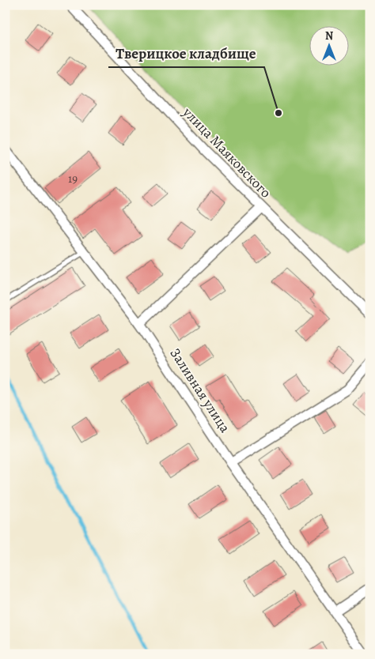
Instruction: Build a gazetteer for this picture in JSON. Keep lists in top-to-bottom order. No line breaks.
{"streets":{"street":["улица Маяковского","Заливная улица"]},"places":["Тверицкое кладбище"],"house_numbers":["19"],"north":"top"}
